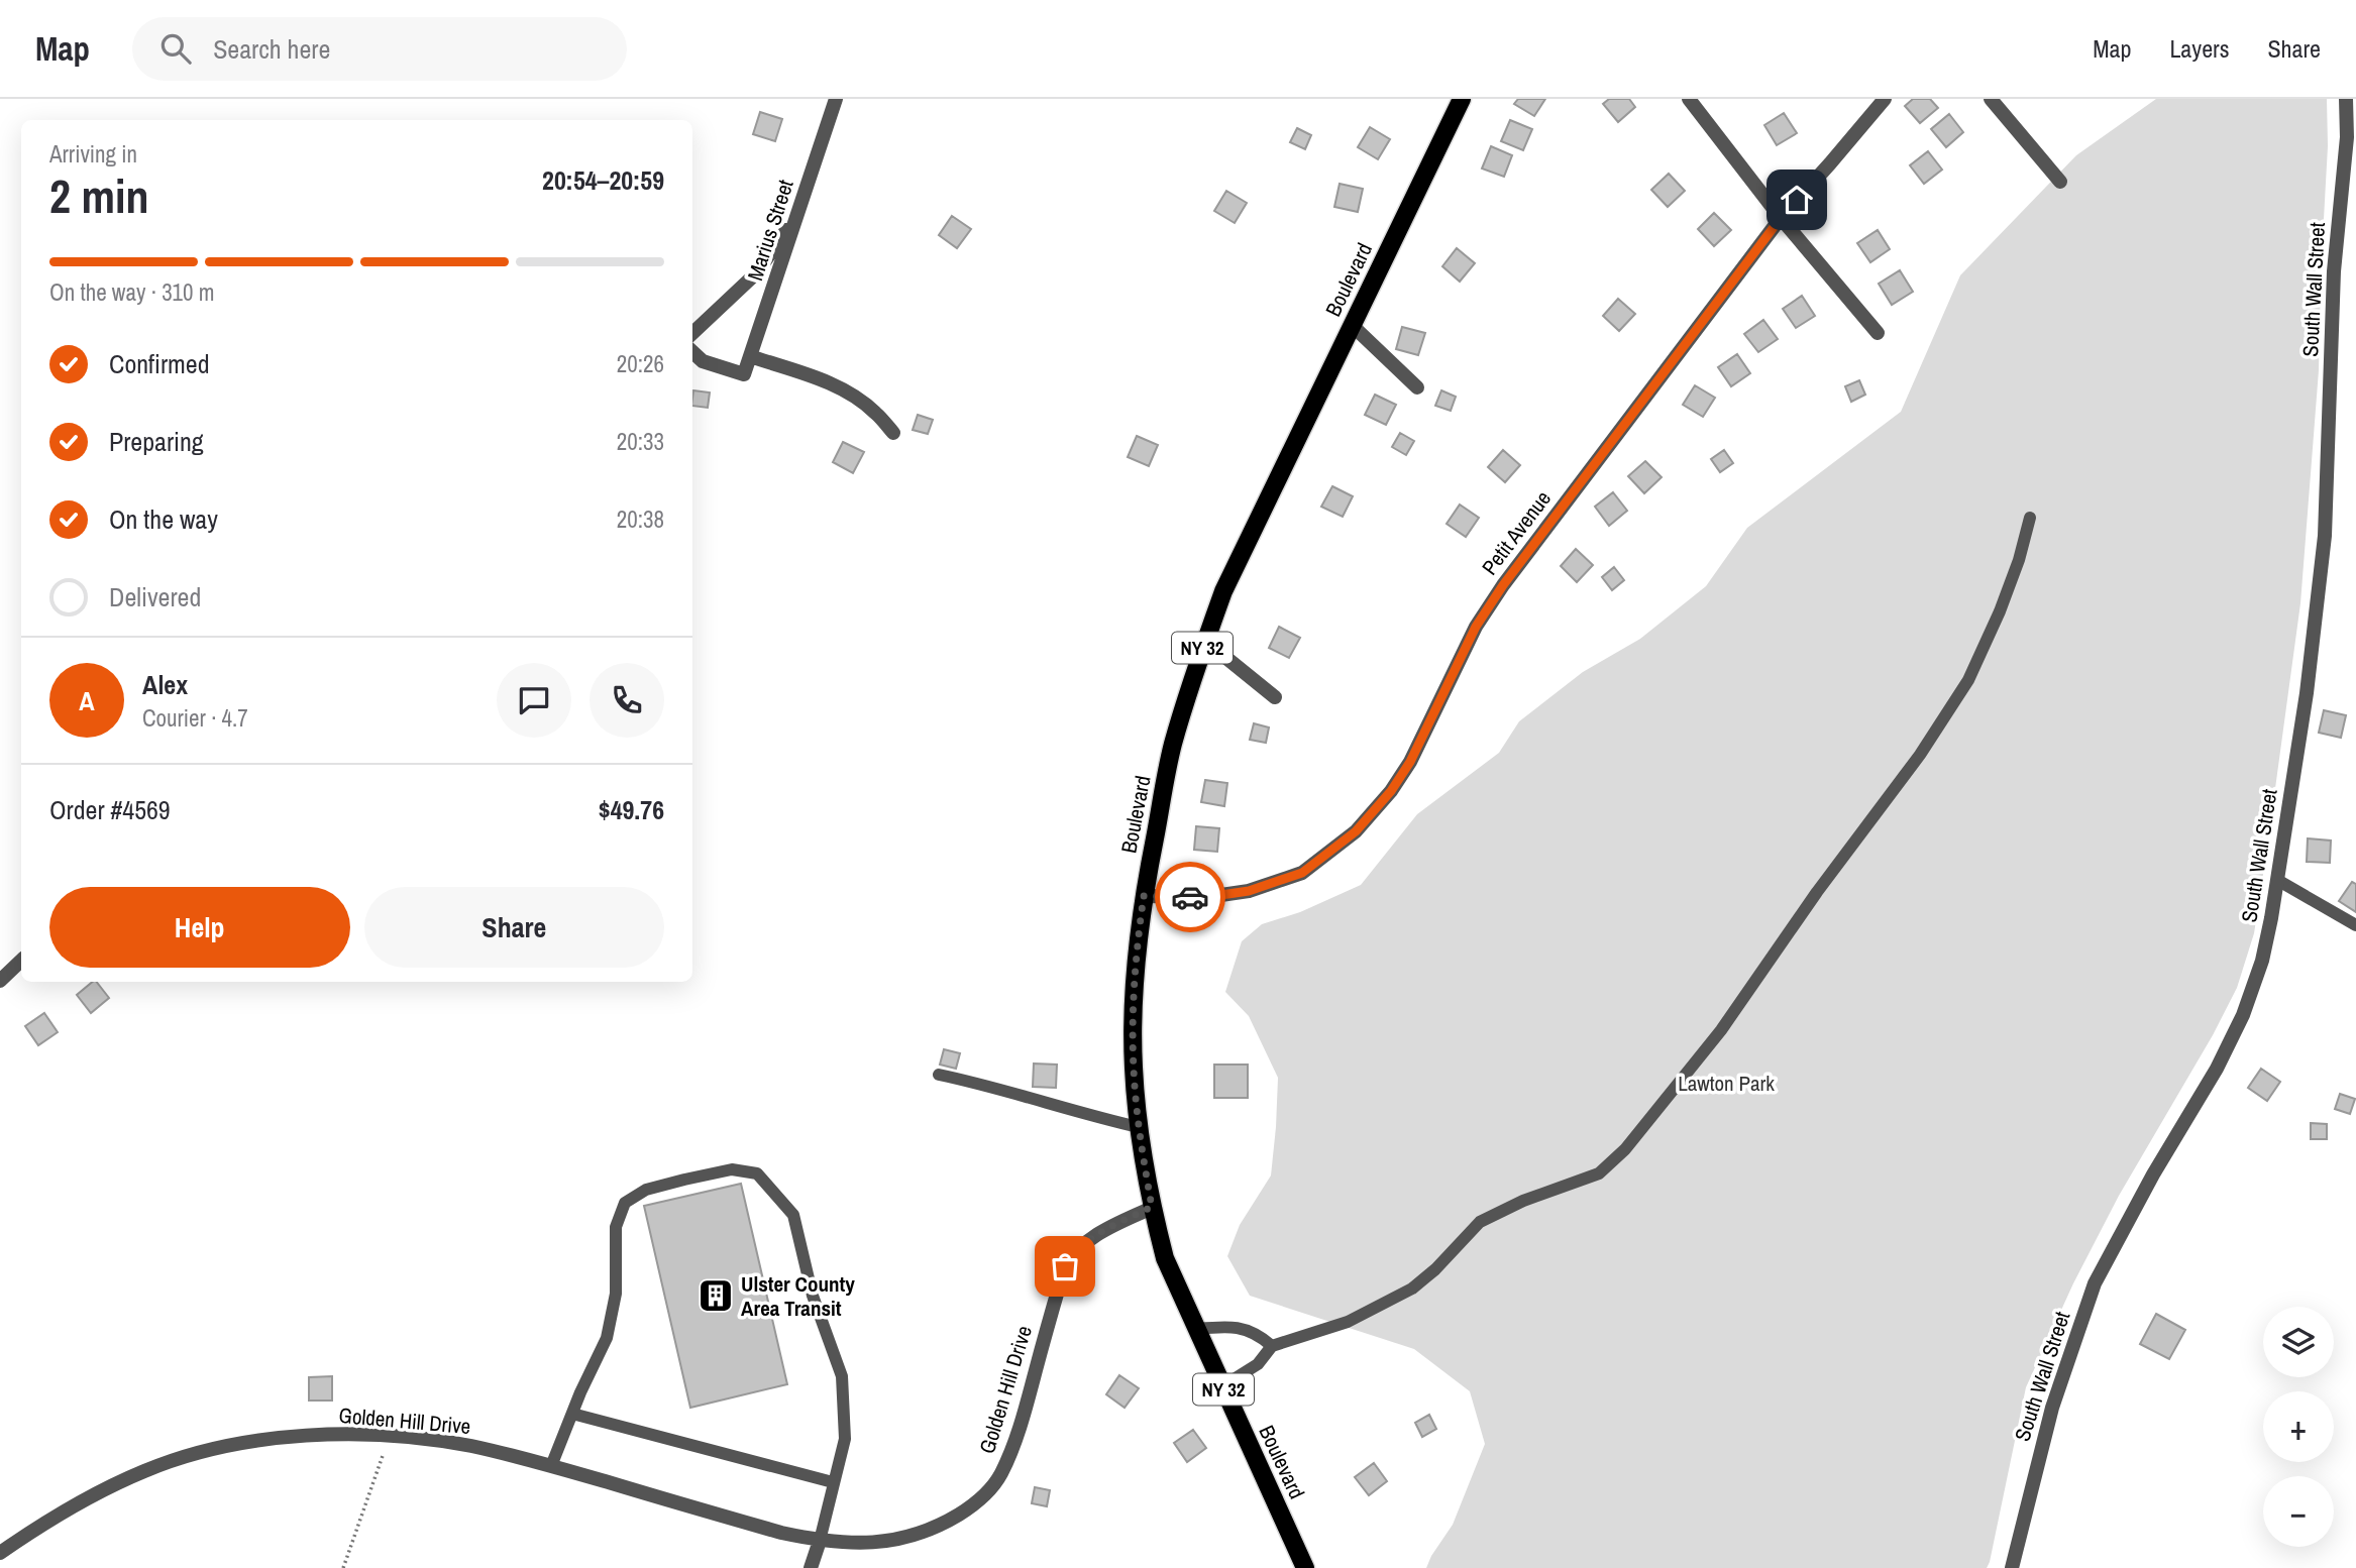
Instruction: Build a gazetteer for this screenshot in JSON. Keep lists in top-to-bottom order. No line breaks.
{"streets":{"main road":["Boulevard","NY 32"],"street":["Marius Street","South Wall Street","Petit Avenue","Golden Hill Drive"]},"crossings":[["Boulevard","Petit Avenue"],["Boulevard","Golden Hill Drive"]],"parks":["Lawton Park"],"places":{"building":["Ulster County Area Transit"]},"page":{"header":"Map","search":"Search here","nav":["Map","Layers","Share"],"heading":["2 min","Arriving in","20:54–20:59"],"panel":["Alex","Courier · 4.7","Order #4569","$49.76"],"bar":"On the way · 310 m","list":[["Confirmed","20:26"],["Preparing","20:33"],["On the way","20:38"],"Delivered"],"round":"A","buttons":["Help","Share"],"map_buttons":["+","−"]}}
